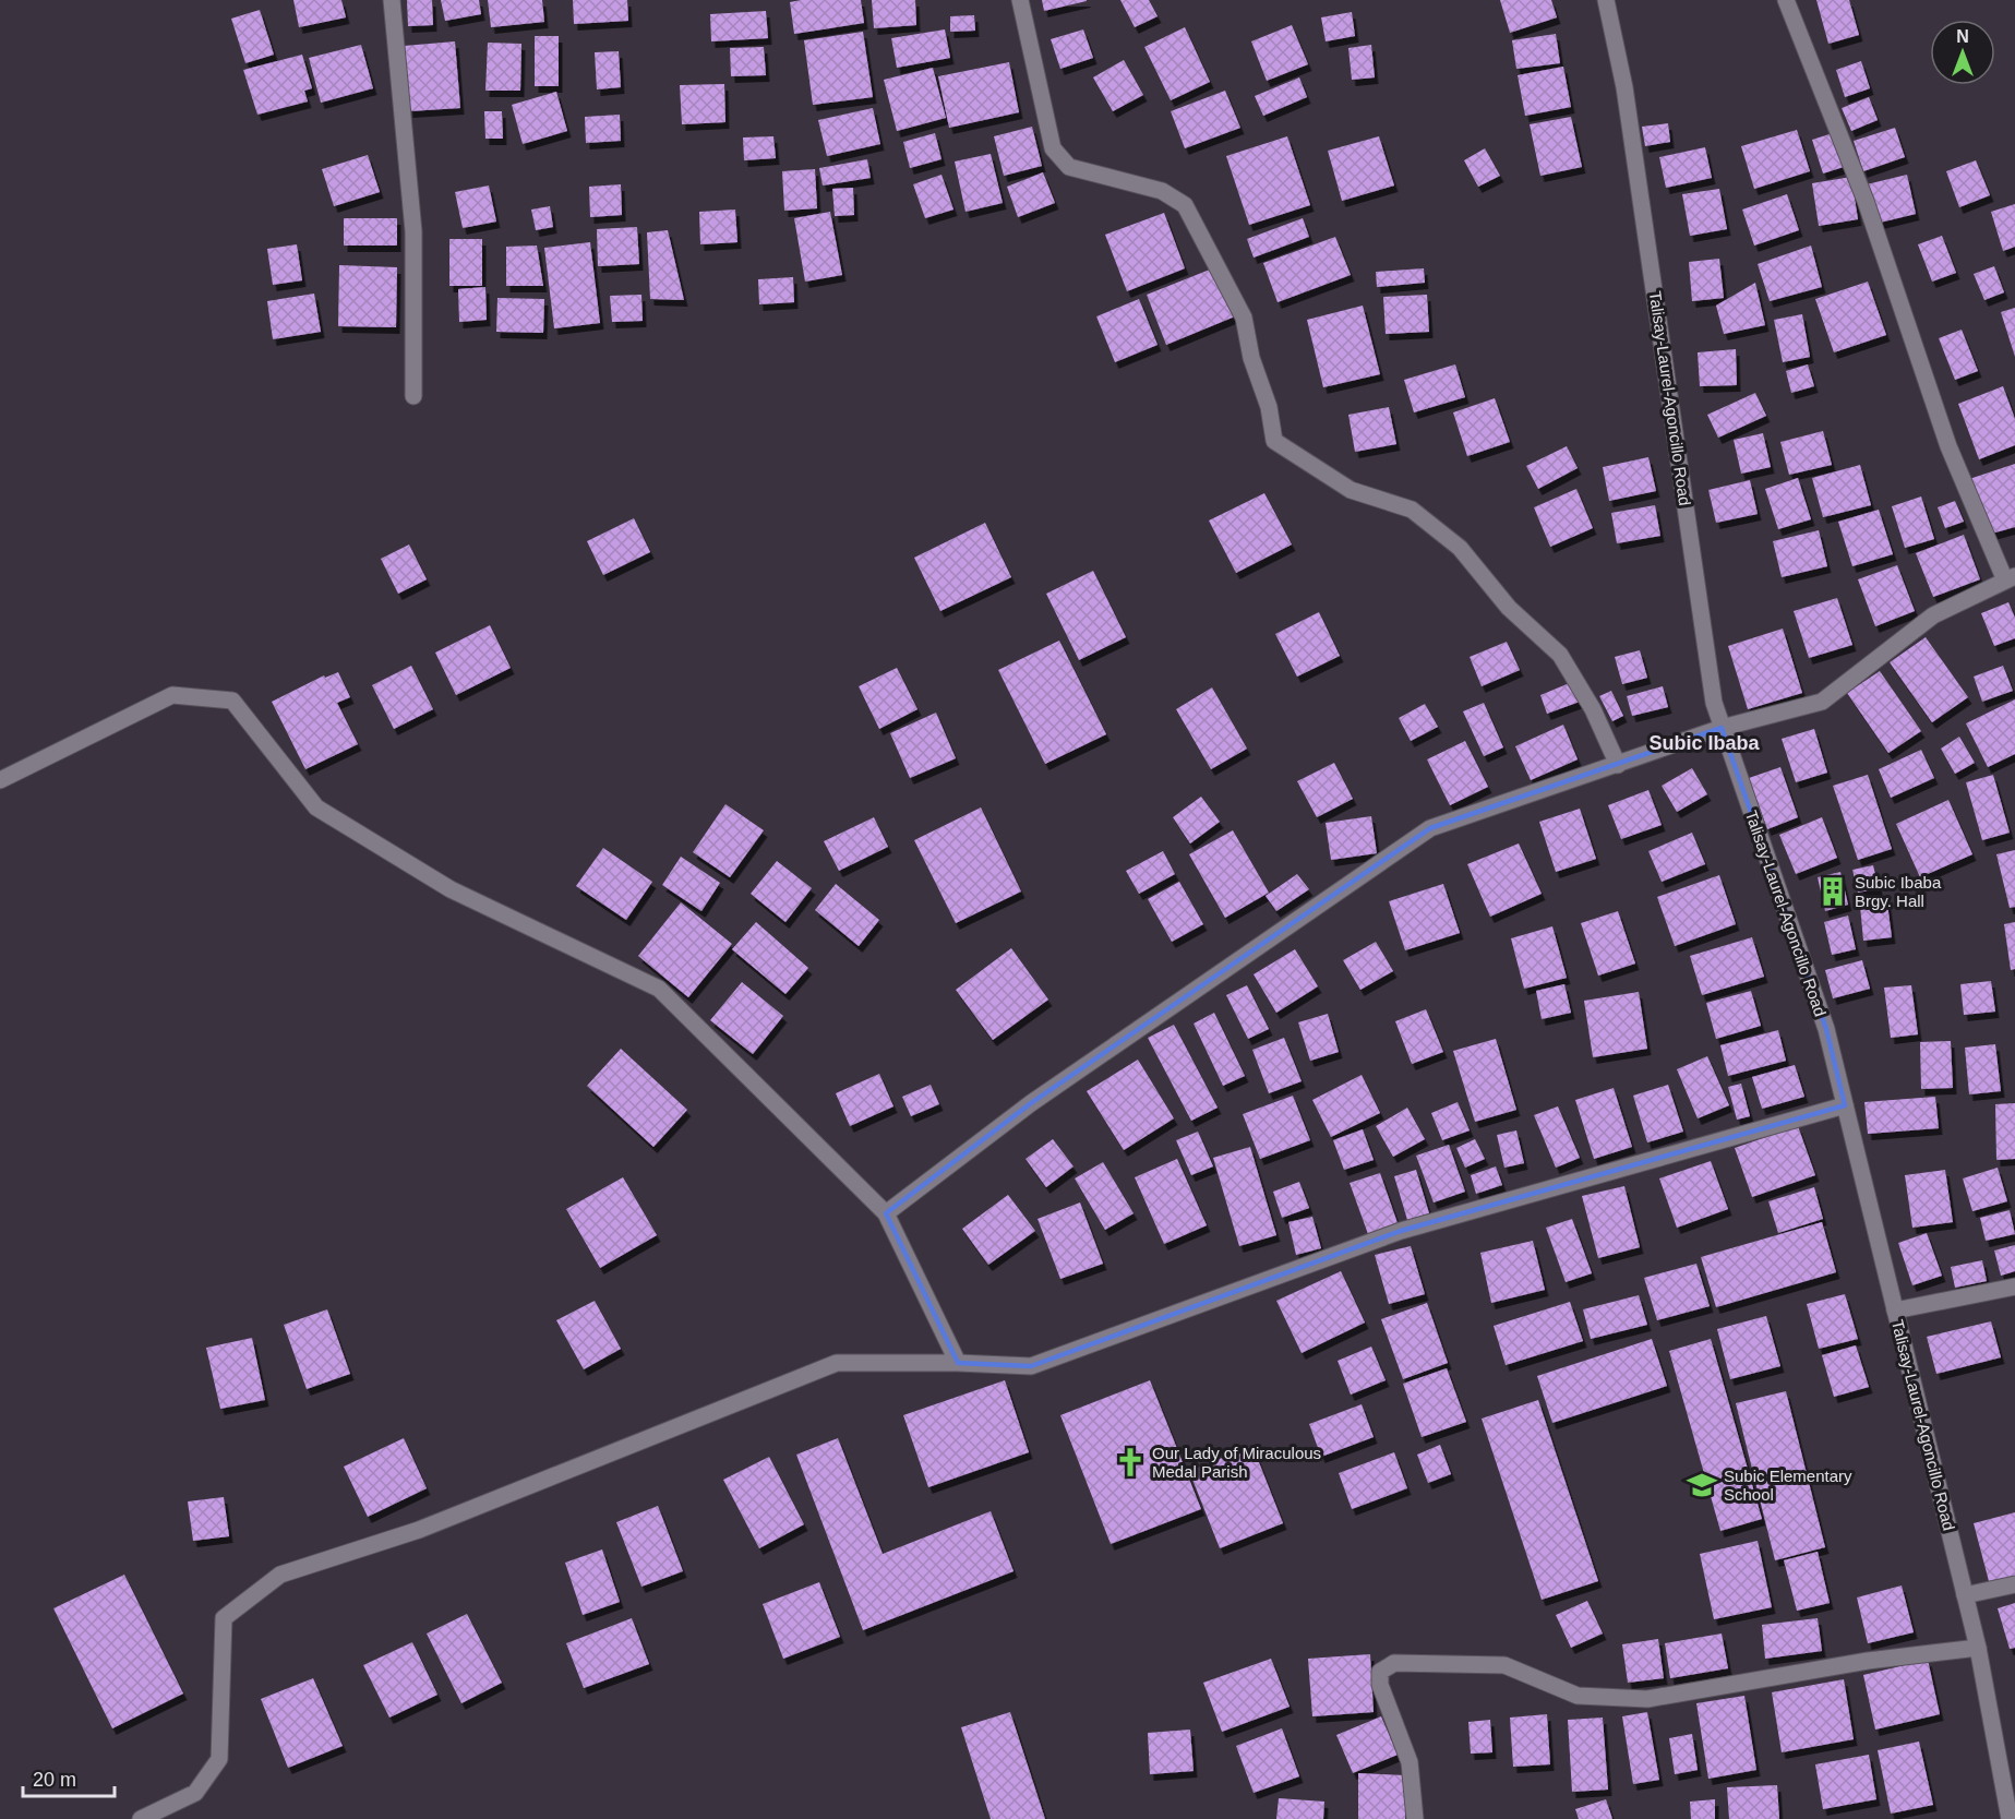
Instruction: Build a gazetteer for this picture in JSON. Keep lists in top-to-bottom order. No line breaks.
{"streets":{"street":["Talisay-Laurel-Agoncillo Road"]},"districts":["Subic Ibaba"],"places":{"building":["Subic Ibaba Brgy. Hall"],"church":["Our Lady of Miraculous Medal Parish"],"school or university":["Subic Elementary School"]},"scale_bar":"20 m","north":"top"}
